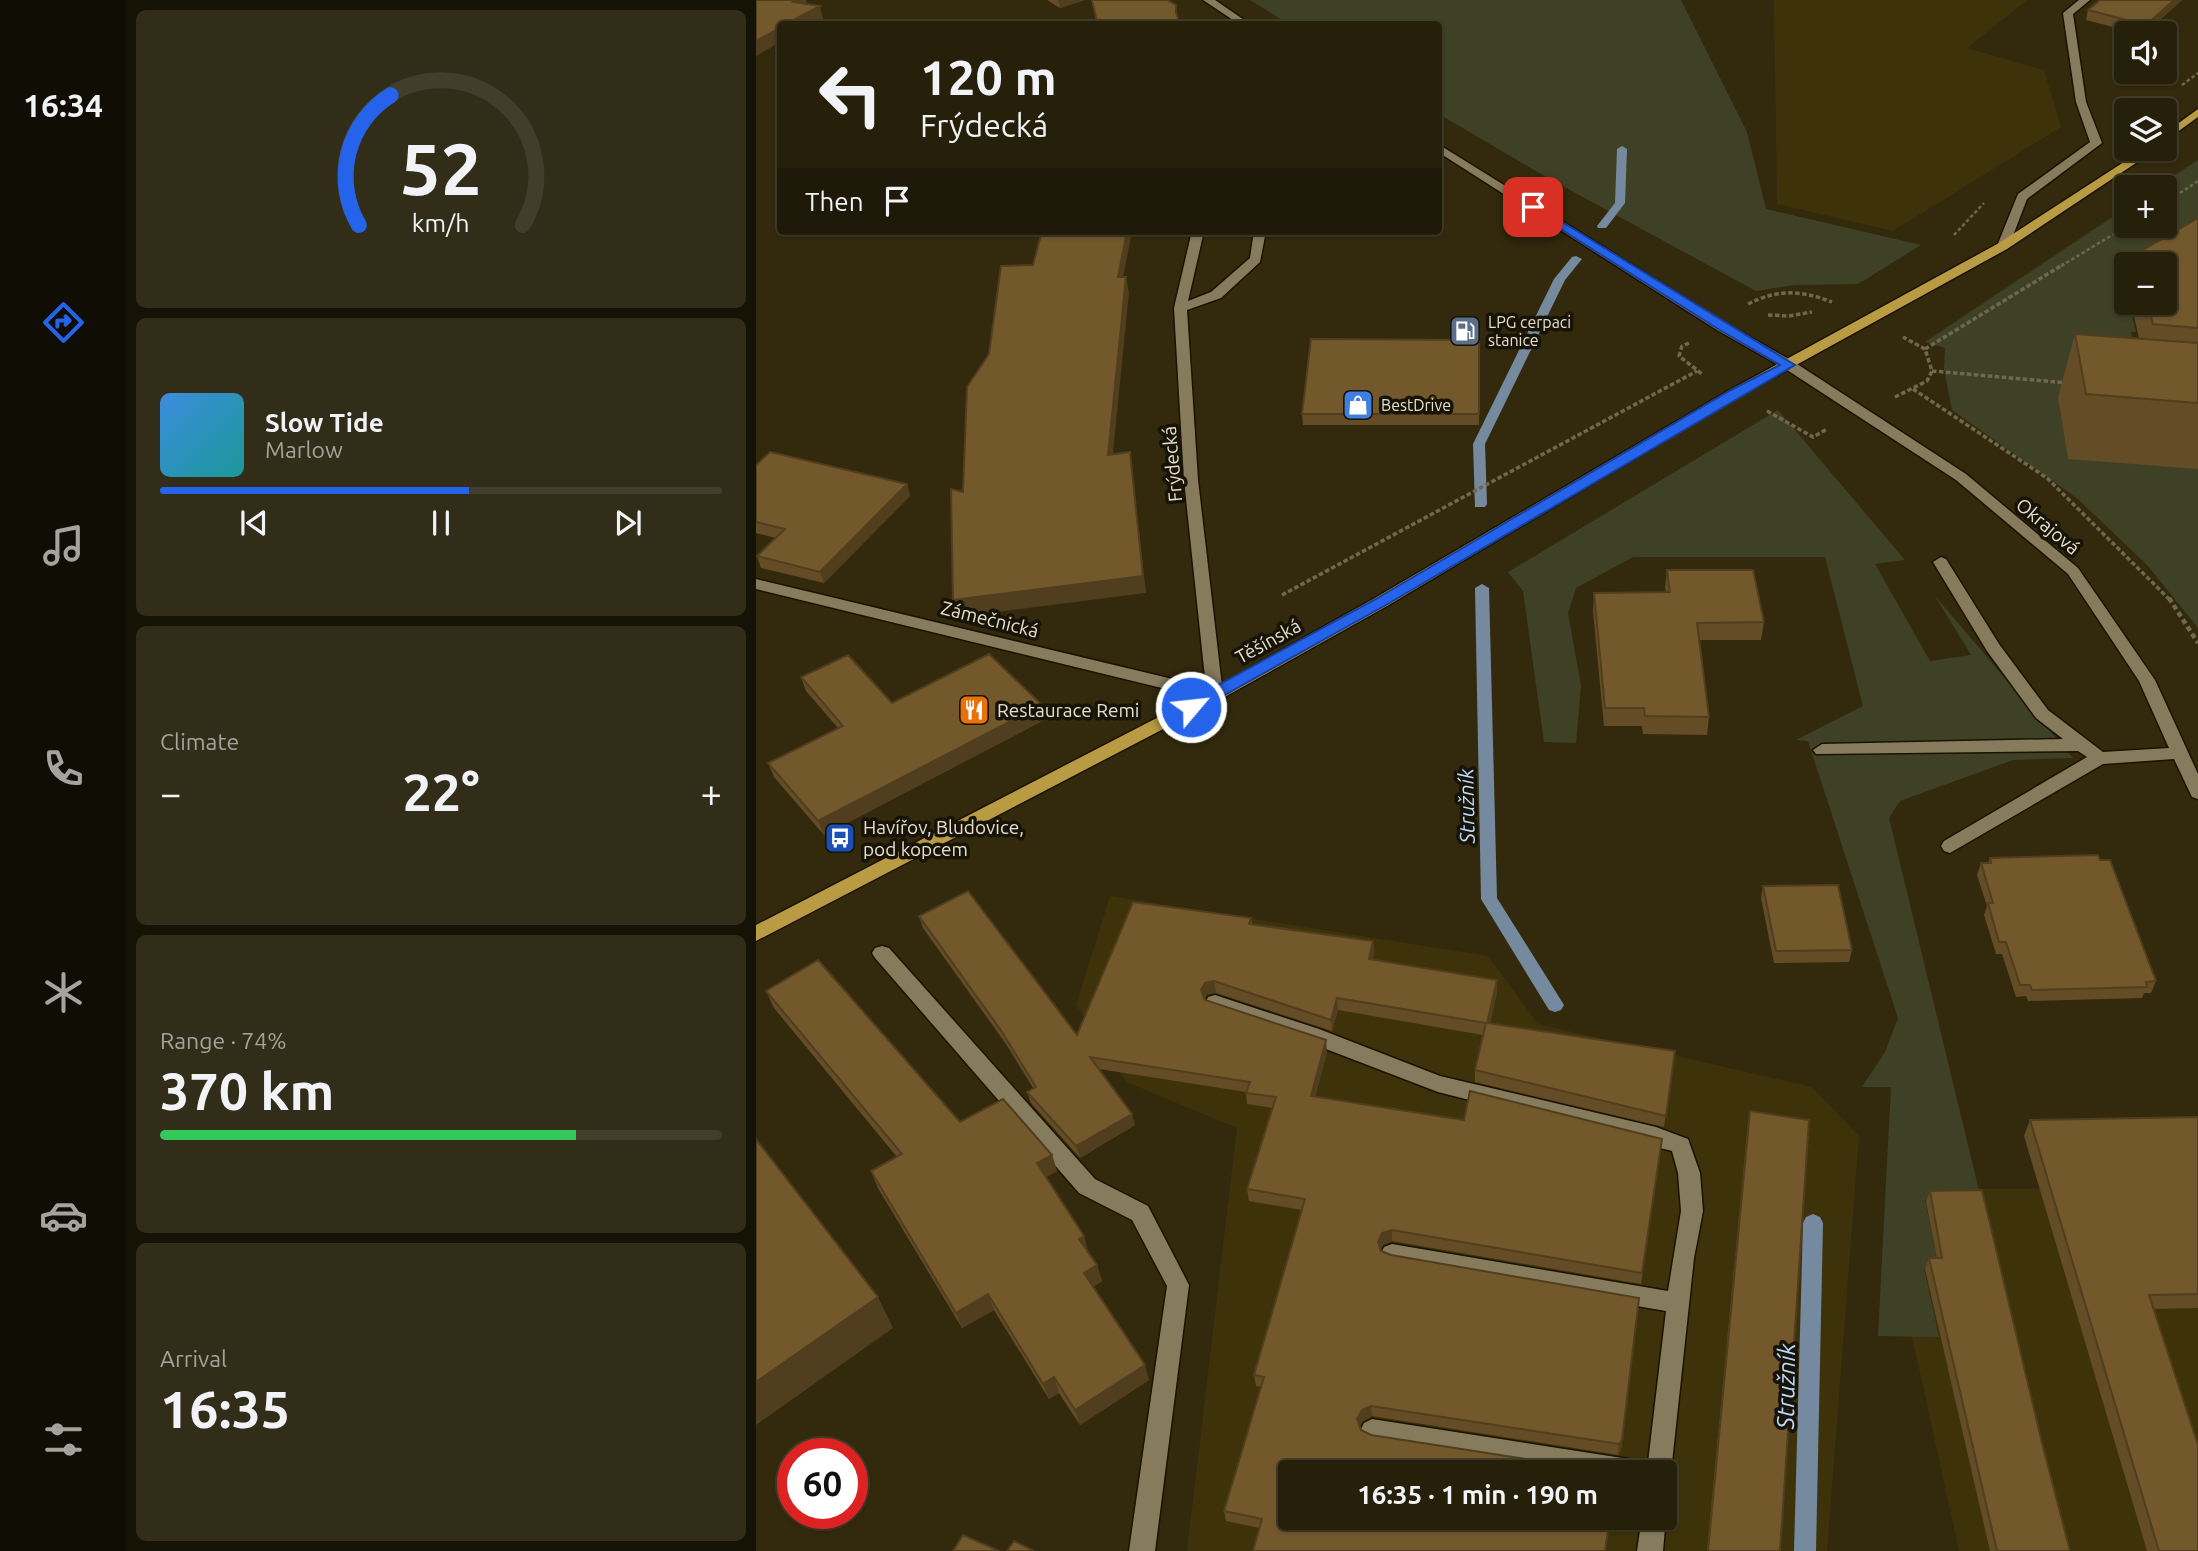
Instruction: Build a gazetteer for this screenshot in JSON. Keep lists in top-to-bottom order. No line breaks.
{"streets":{"main road":["Těšínská"],"street":["Frýdecká","Okrajová","Zámečnická"]},"crossings":[["Frýdecká","Zámečnická"],["Frýdecká","Těšínská"],["Okrajová","Těšínská"],["Zámečnická","Těšínská"]],"water":["Stružník"],"places":{"fuel station":["LPG cerpaci stanice"],"shop":["BestDrive"],"restaurant":["Restaurace Remi"],"bus stop":["Havířov, Bludovice, pod kopcem"]},"page":{"tabs":"16:34","map_buttons":["+","−"],"turn":["120 m","Frýdecká"],"then":"Then","song":["Slow Tide","Marlow"],"tile":["Climate",["Range · 74%","370 km"],["Arrival","16:35"]],"heat":["−","22°","+"],"limit":"60","trip":"16:35 · 1 min · 190 m","gauge":["52","km/h"]}}
